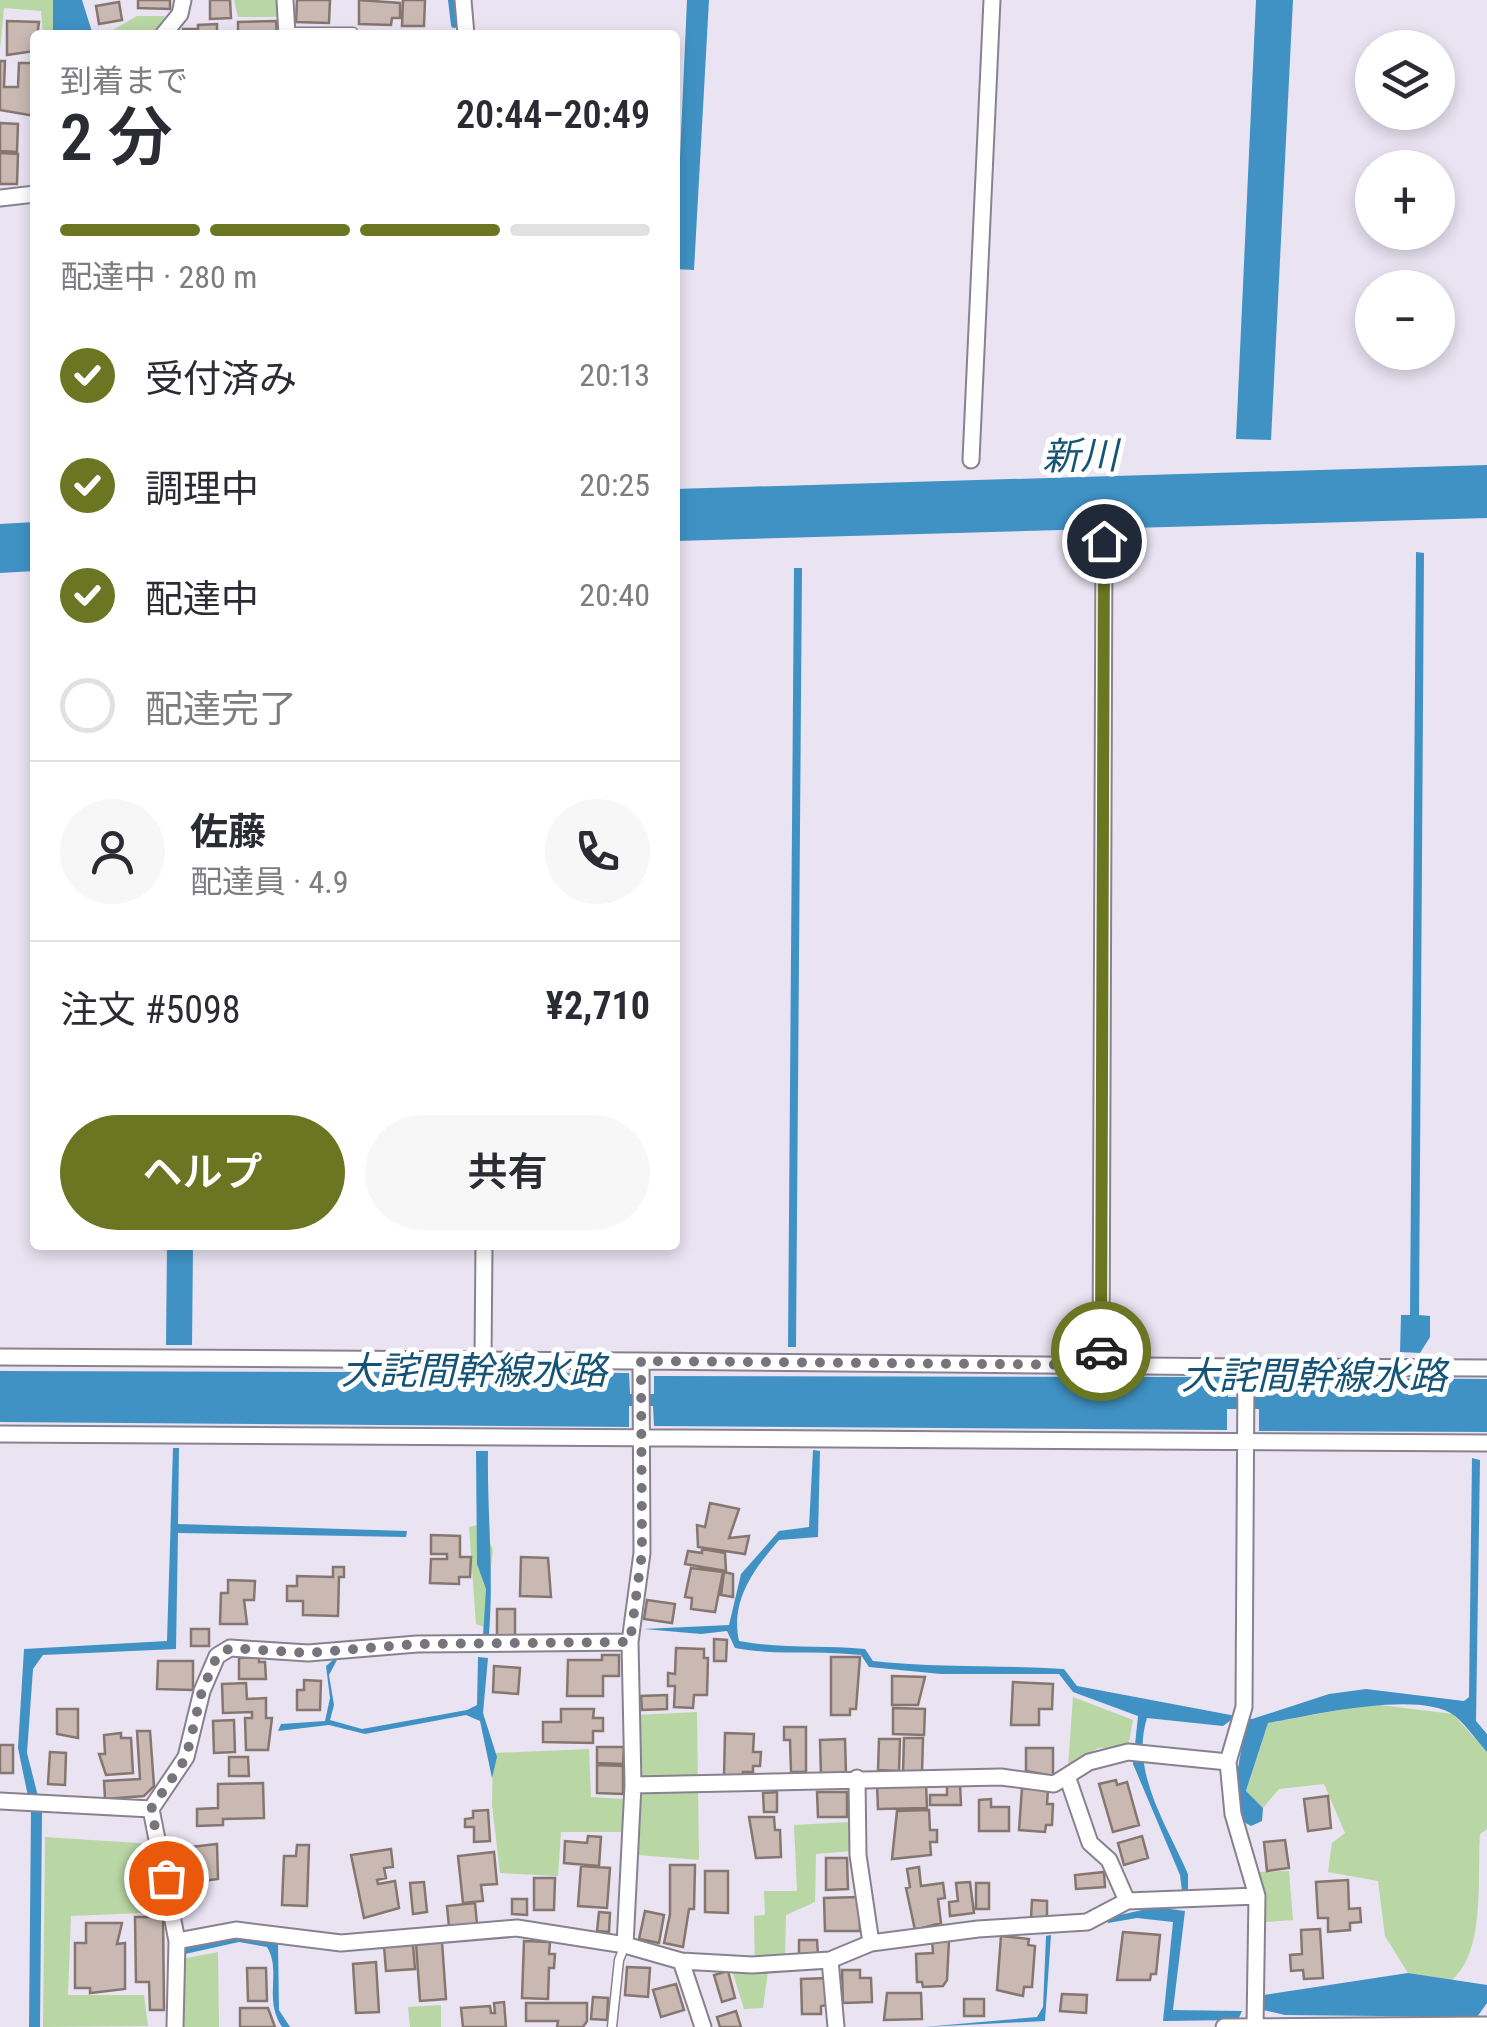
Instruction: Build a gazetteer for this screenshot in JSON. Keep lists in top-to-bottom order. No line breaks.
{"water":["新川","大詫間幹線水路"],"page":{"map_buttons":["+","−"],"heading":["2 分","到着まで","20:44–20:49"],"panel":["佐藤","配達員 · 4.9","注文 #5098","¥2,710"],"bar":"配達中 · 280 m","list":[["受付済み","20:13"],["調理中","20:25"],["配達中","20:40"],"配達完了"],"buttons":["ヘルプ","共有"]}}
